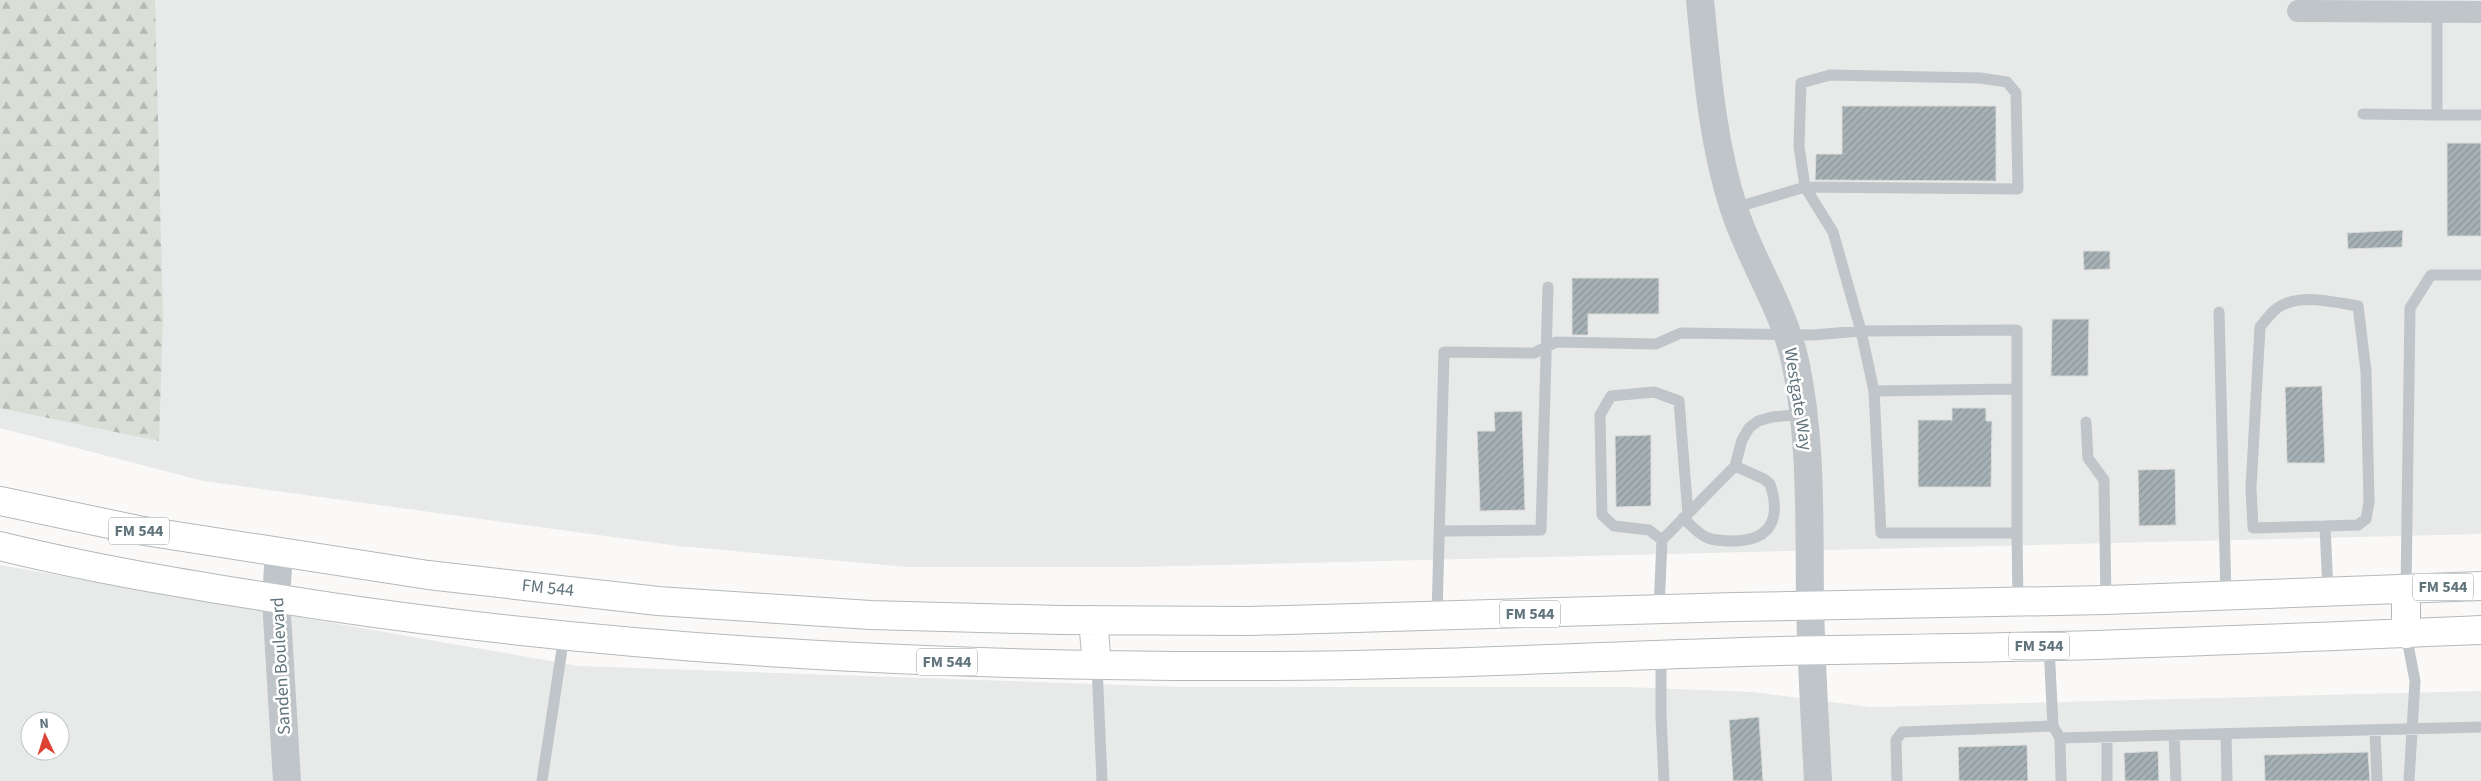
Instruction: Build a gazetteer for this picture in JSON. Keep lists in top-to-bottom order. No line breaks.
{"streets":{"main road":["FM 544"],"street":["Westgate Way","Sanden Boulevard"]},"crossings":[["Westgate Way","FM 544"],["FM 544","Sanden Boulevard"]],"north":"top"}
